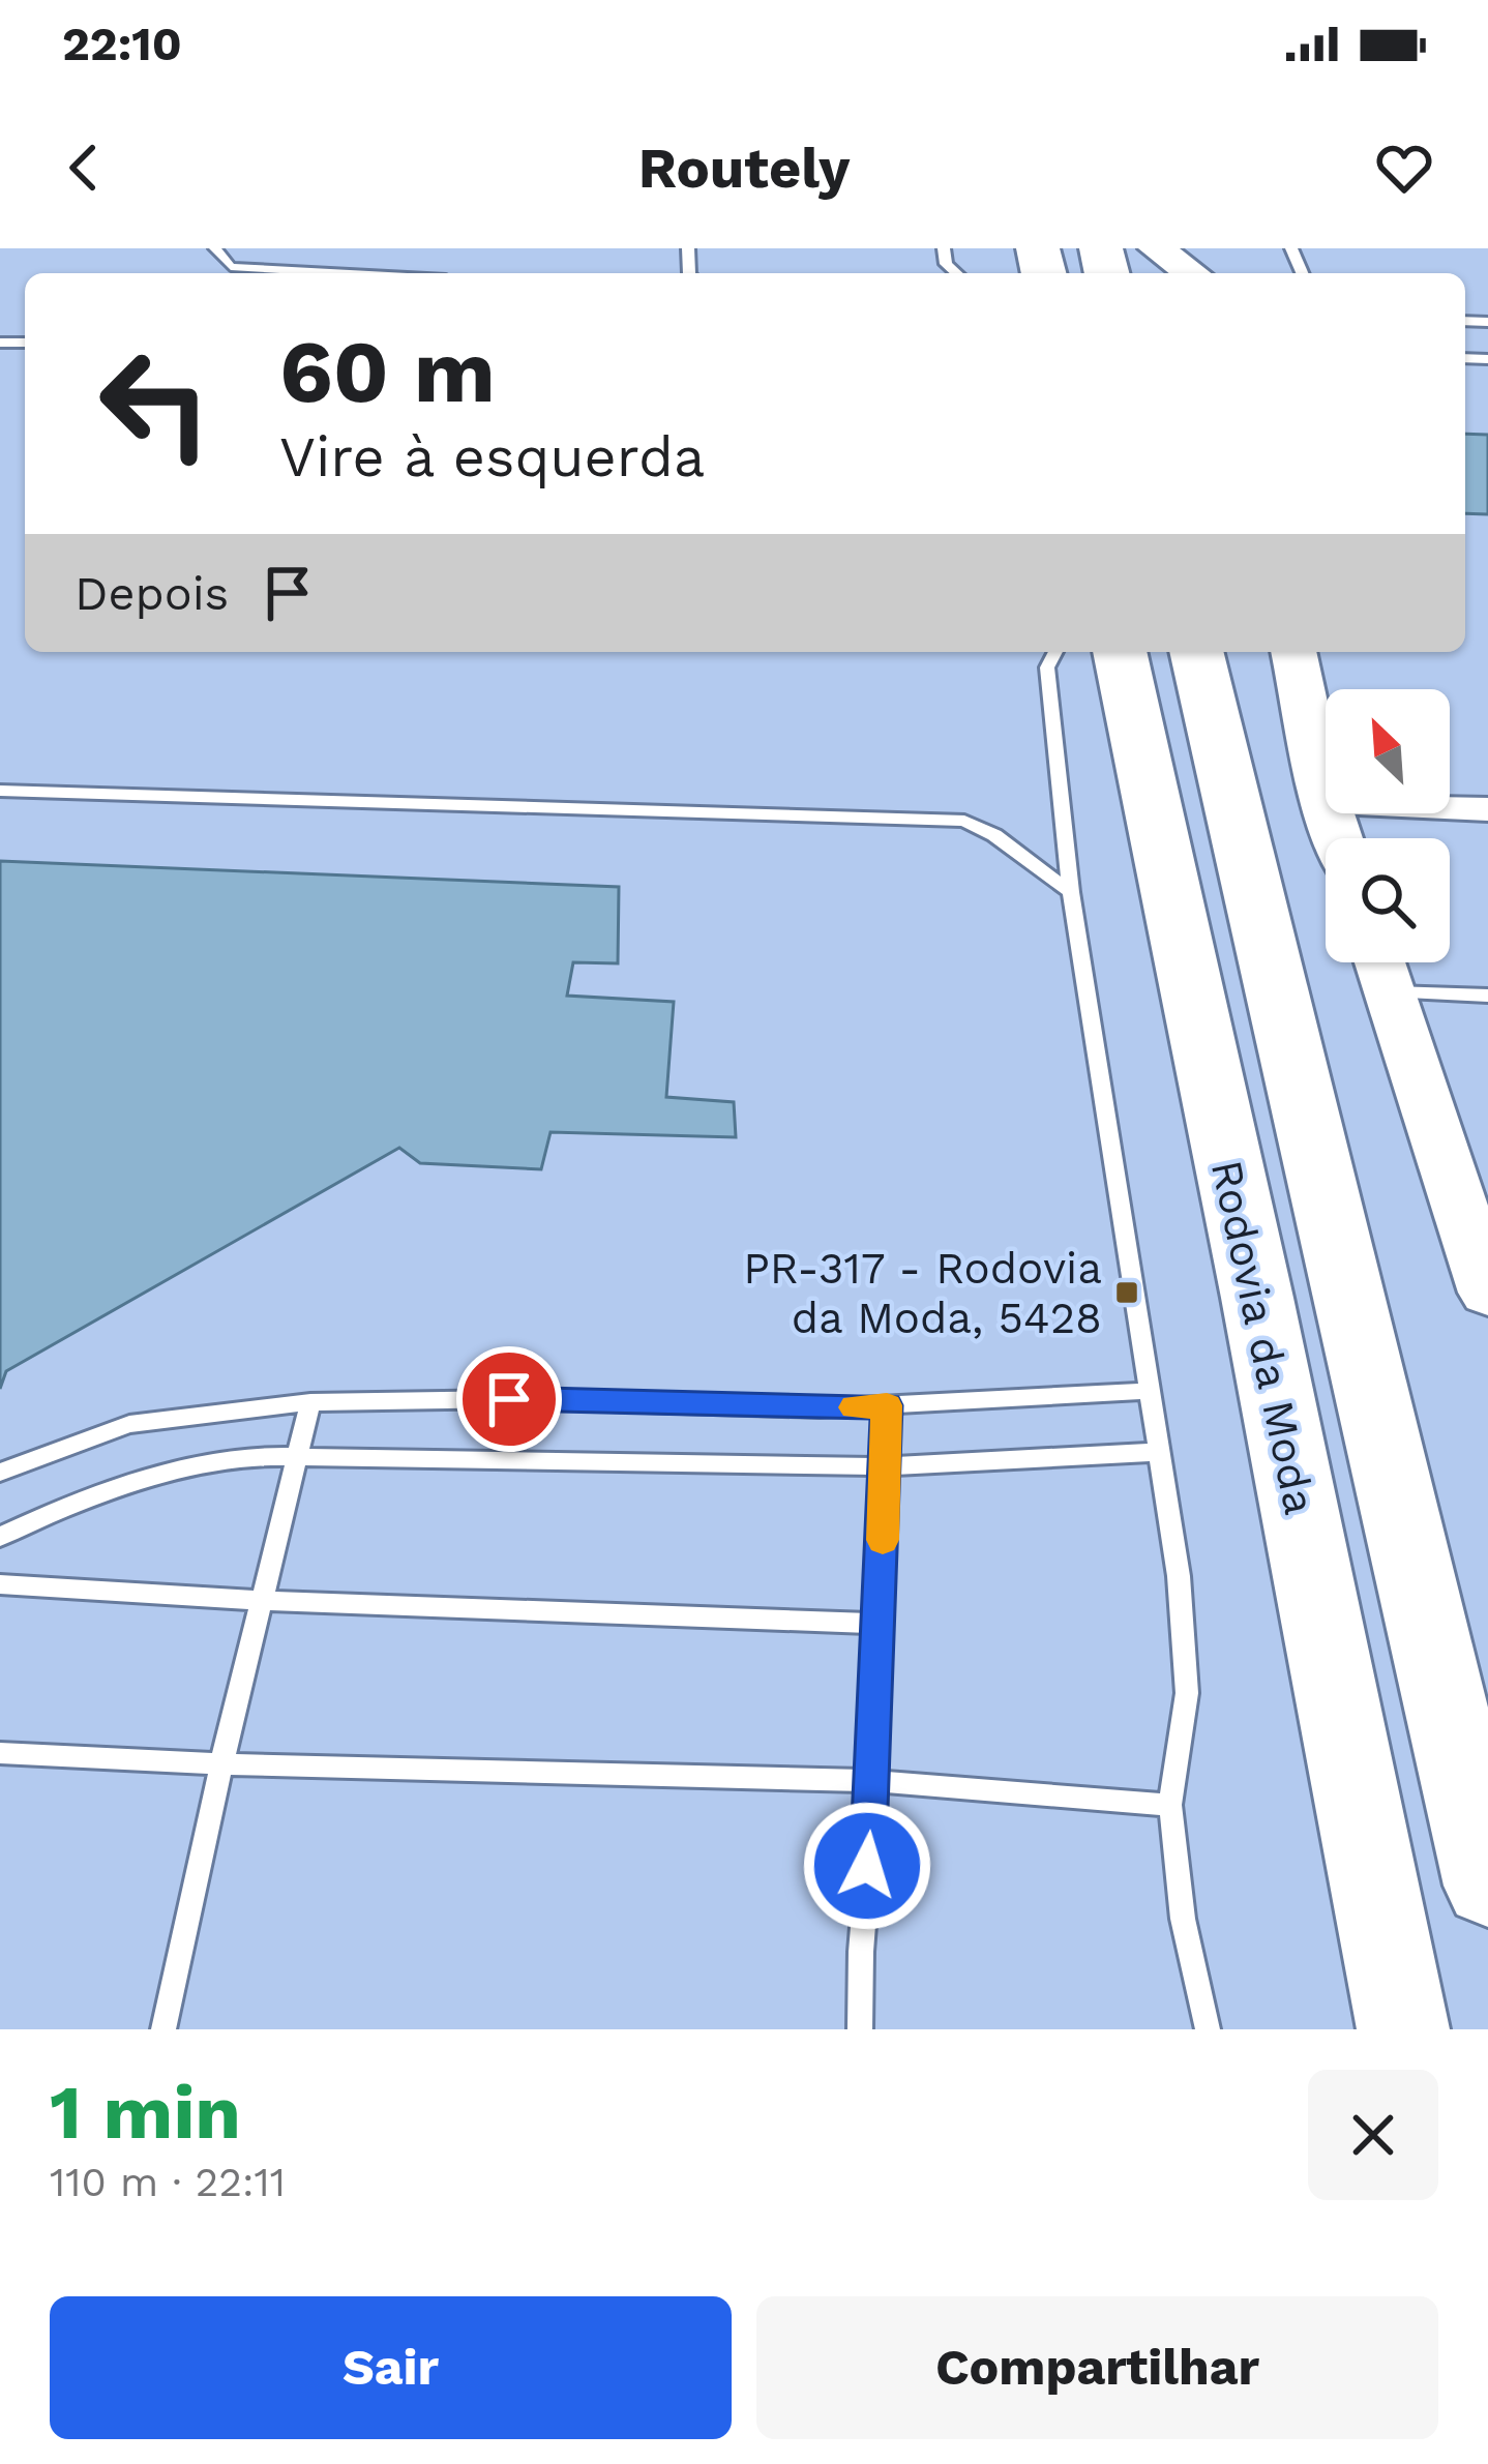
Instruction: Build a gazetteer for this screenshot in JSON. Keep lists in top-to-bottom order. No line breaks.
{"streets":{"highway":["Rodovia da Moda"]},"places":{"transit":["PR-317 - Rodovia da Moda, 5428"]},"north":"top left","page":{"status":"22:10","header":"Routely","turn":["60 m","Vire à esquerda"],"then":"Depois","heading":["1 min","110 m · 22:11"],"buttons":["Sair","Compartilhar"]}}
